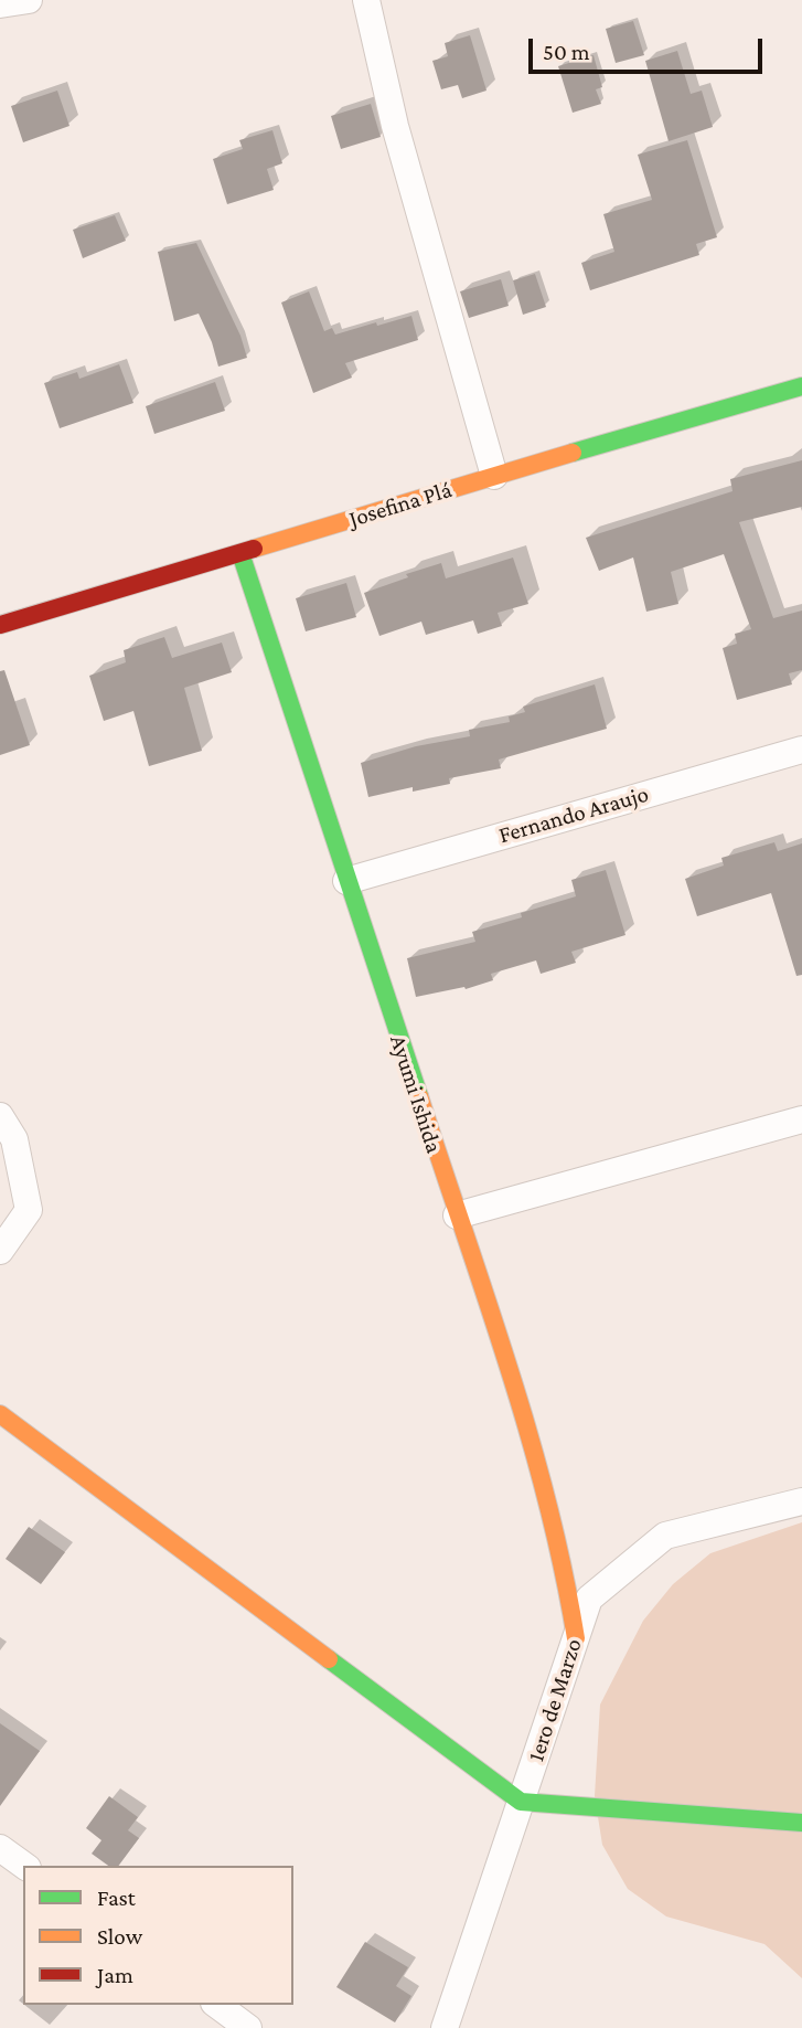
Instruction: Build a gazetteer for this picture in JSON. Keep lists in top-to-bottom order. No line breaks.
{"streets":{"street":["Josefina Plá","Fernando Araujo","Ayumi Ishida","1ero de Marzo"]},"crossings":[["Josefina Plá","Ayumi Ishida"],["Fernando Araujo","Ayumi Ishida"],["Ayumi Ishida","1ero de Marzo"]],"legend":["Fast","Slow","Jam"],"scale_bar":"50 m"}
